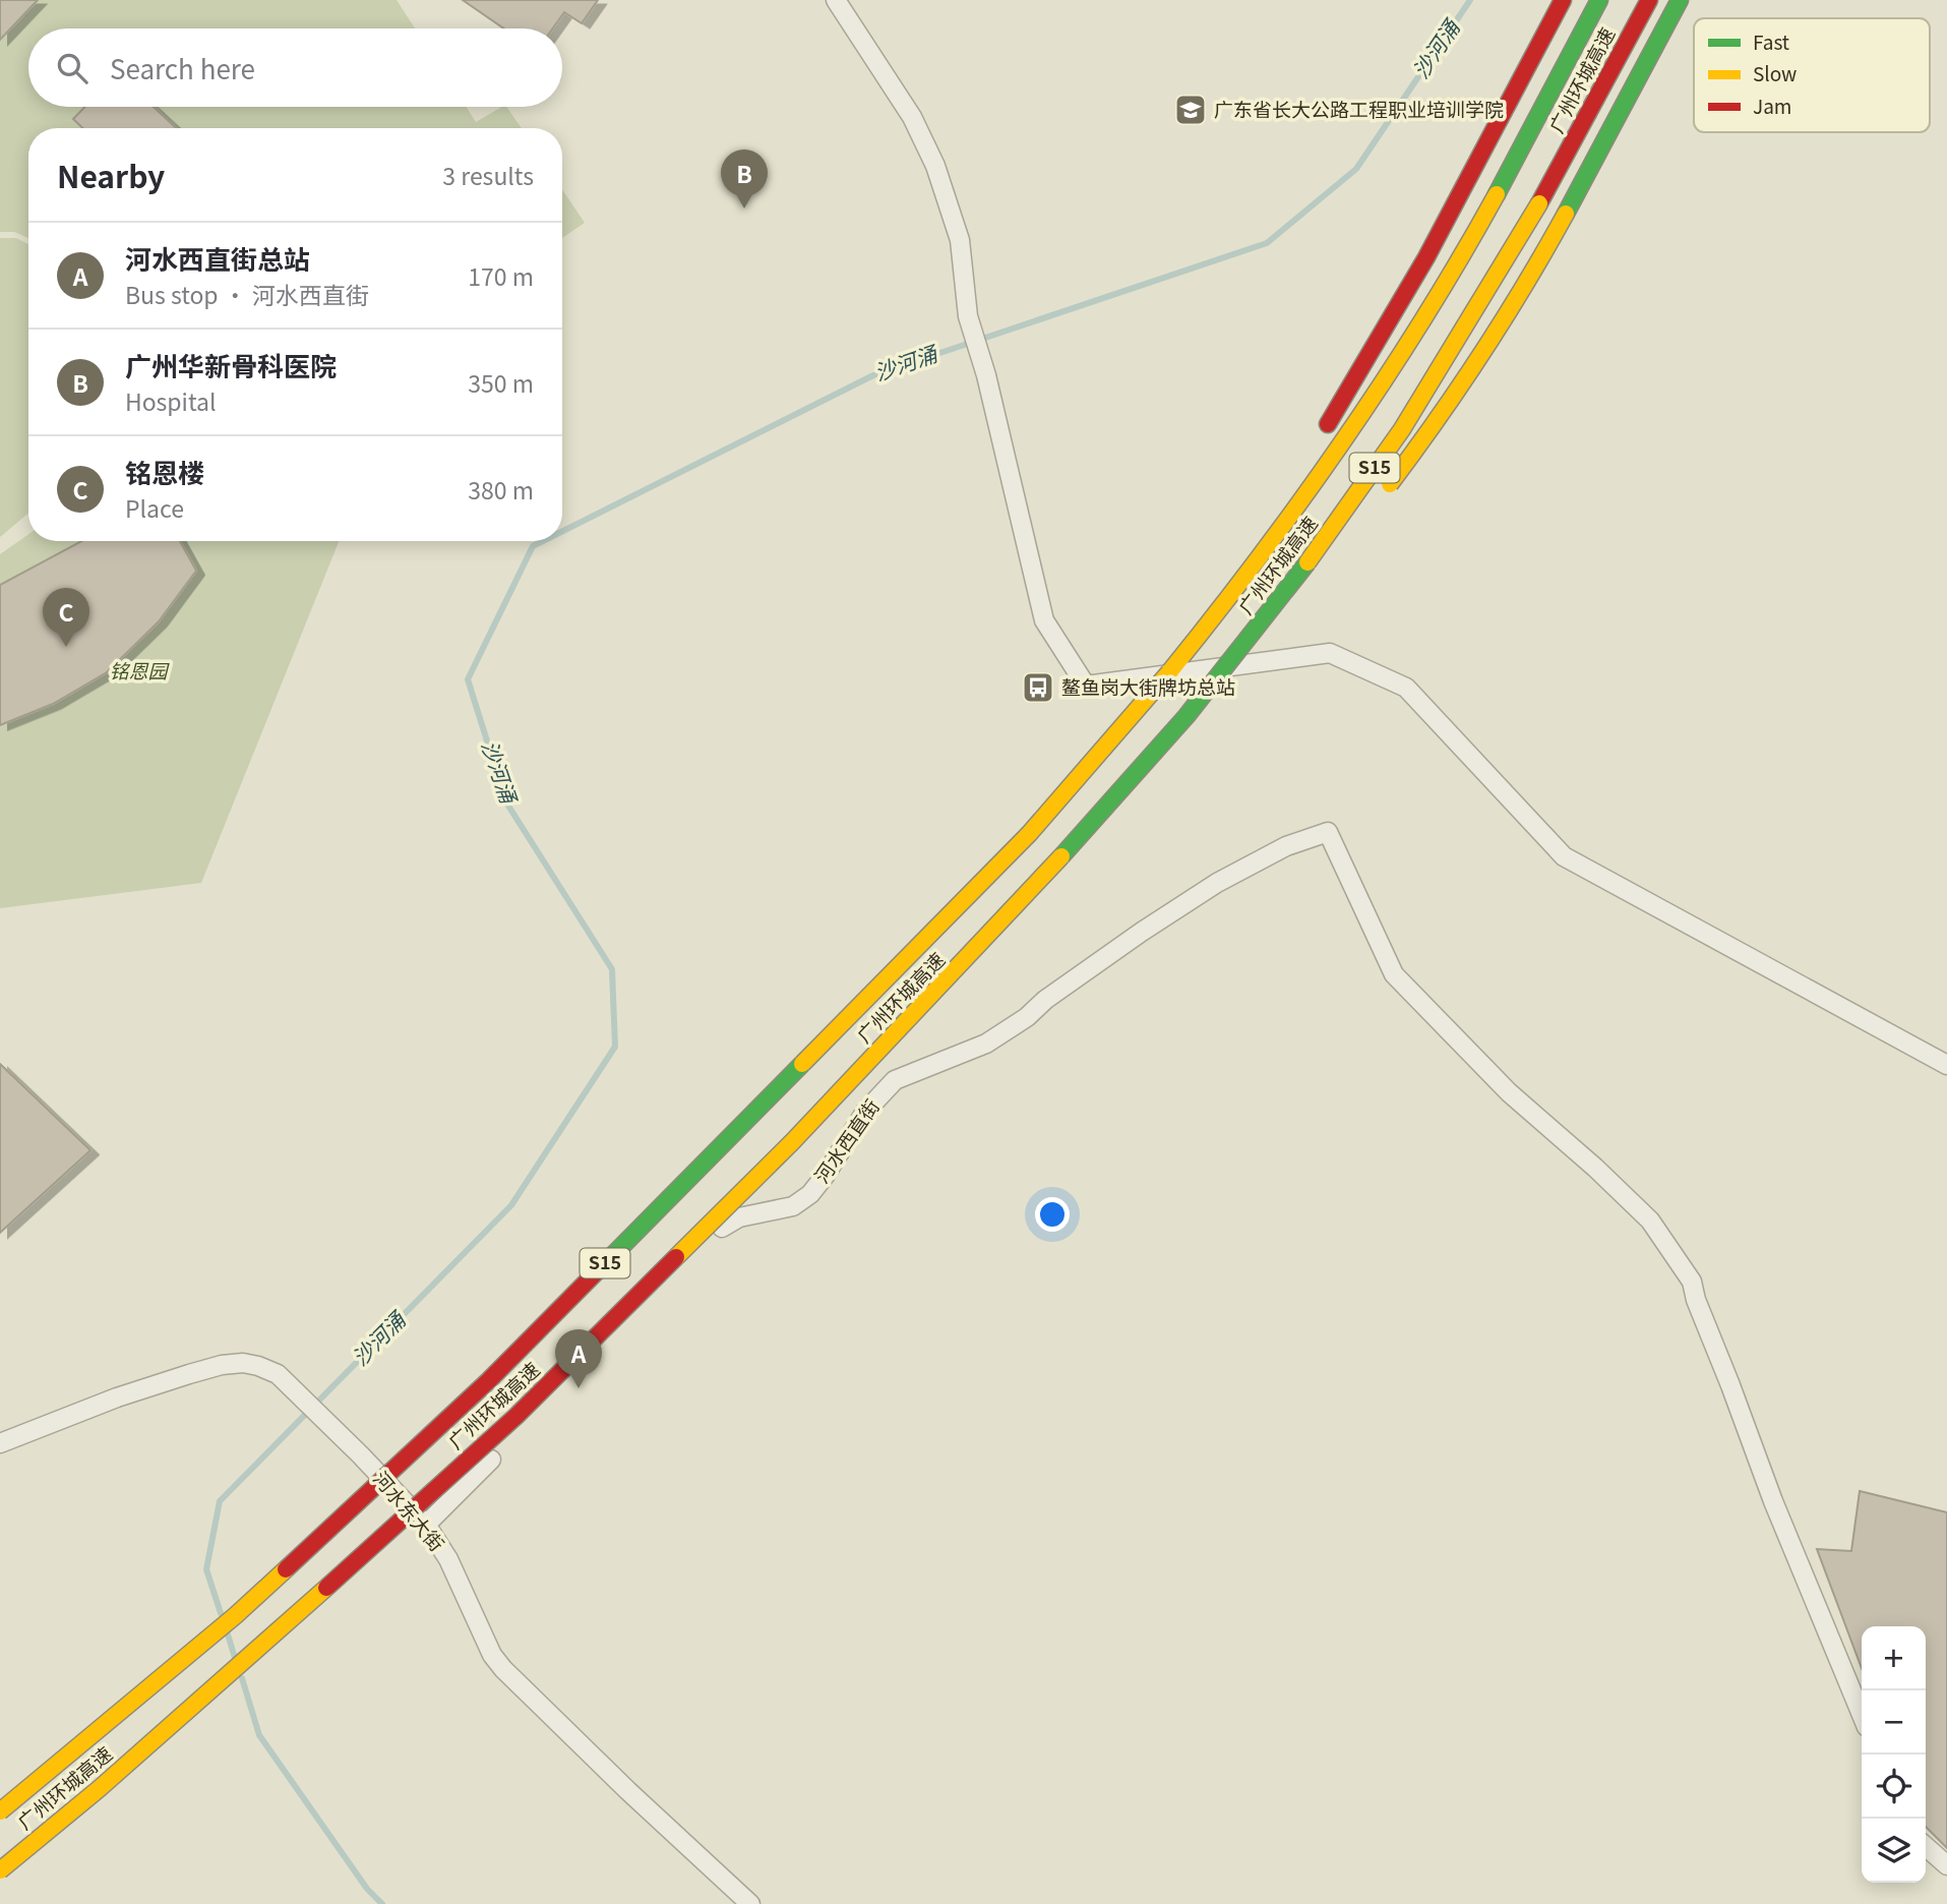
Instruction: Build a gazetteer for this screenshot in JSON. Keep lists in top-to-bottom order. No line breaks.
{"streets":{"highway":["广州环城高速","S15"],"street":["河水西直街","河水东大街"]},"crossings":[["河水西直街","河水东大街"]],"water":["沙河涌"],"parks":["铭恩园"],"places":{"school or university":["广东省长大公路工程职业培训学院"],"bus stop":["鳌鱼岗大街牌坊总站"]},"legend":["Fast","Slow","Jam"],"page":{"search":"Search here","heading":["Nearby","3 results"],"pins":["B","C","A"],"list":[{"mark":"A","name":"河水西直街总站","note":"Bus stop · 河水西直街","value":"170 m"},{"mark":"B","name":"广州华新骨科医院","note":"Hospital","value":"350 m"},{"mark":"C","name":"铭恩楼","note":"Place","value":"380 m"}],"map_buttons":["+","−"]}}
